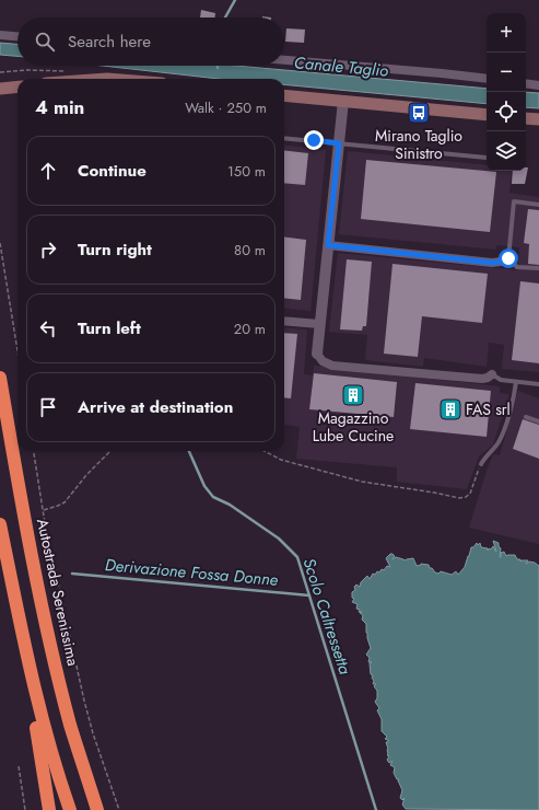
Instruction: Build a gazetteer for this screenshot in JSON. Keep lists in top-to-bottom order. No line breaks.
{"streets":{"highway":["Autostrada Serenissima"]},"water":["Canale Taglio","Derivazione Fossa Donne","Scolo Caltressetta"],"places":{"bus stop":["Mirano Taglio Sinistro"],"building":["Magazzino Lube Cucine","FAS srl"]},"page":{"map_buttons":["+","−"],"search":"Search here","heading":["4 min","Walk · 250 m"],"list":[["Continue","150 m"],["Turn right","80 m"],["Turn left","20 m"],"Arrive at destination"]}}
